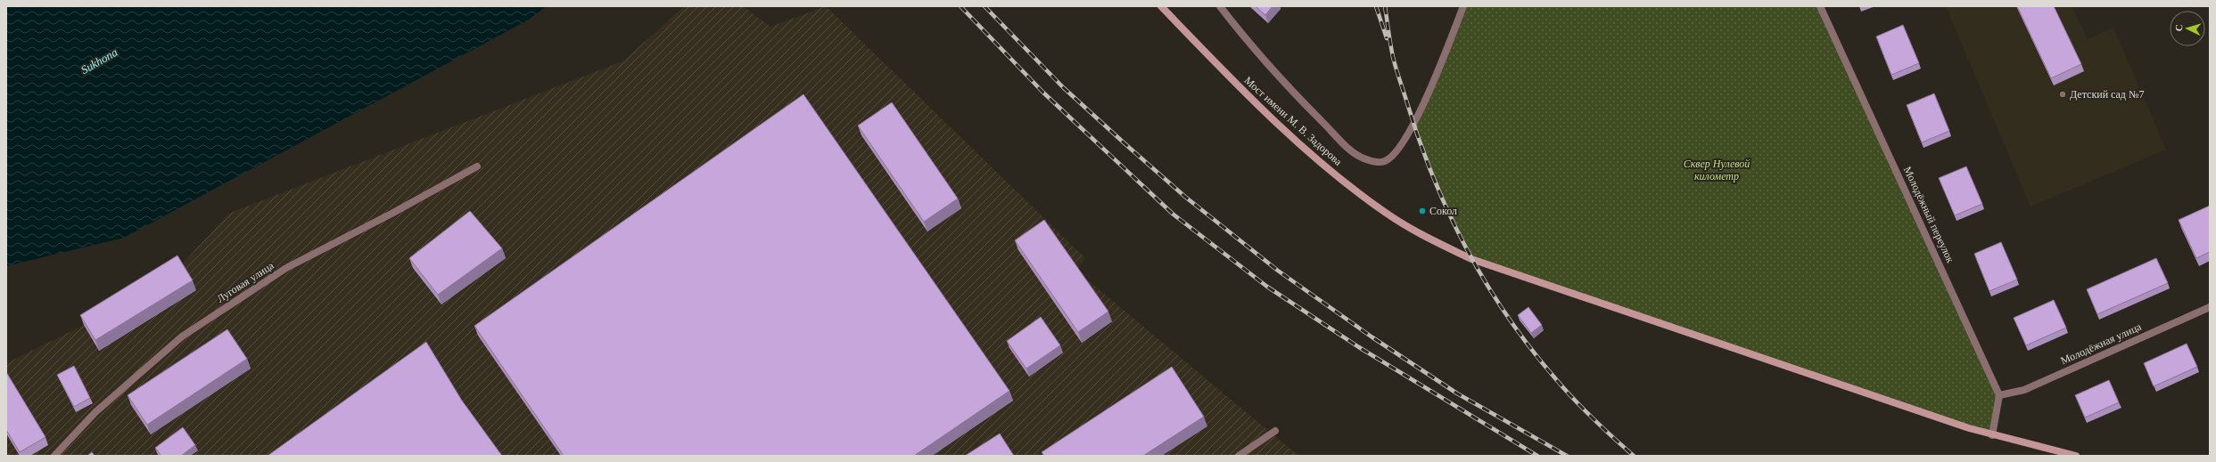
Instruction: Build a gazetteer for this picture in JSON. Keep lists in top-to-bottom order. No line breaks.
{"streets":{"main road":["Мост имени М. В. Задорова"],"street":["Молодёжный переулок","Луговая улица","Молодёжная улица"]},"crossings":[["Молодёжный переулок","Молодёжная улица"]],"water":["Sukhona"],"parks":["Сквер Нулевой километр"],"places":["Детский сад №7","Сокол"],"north":"left"}
